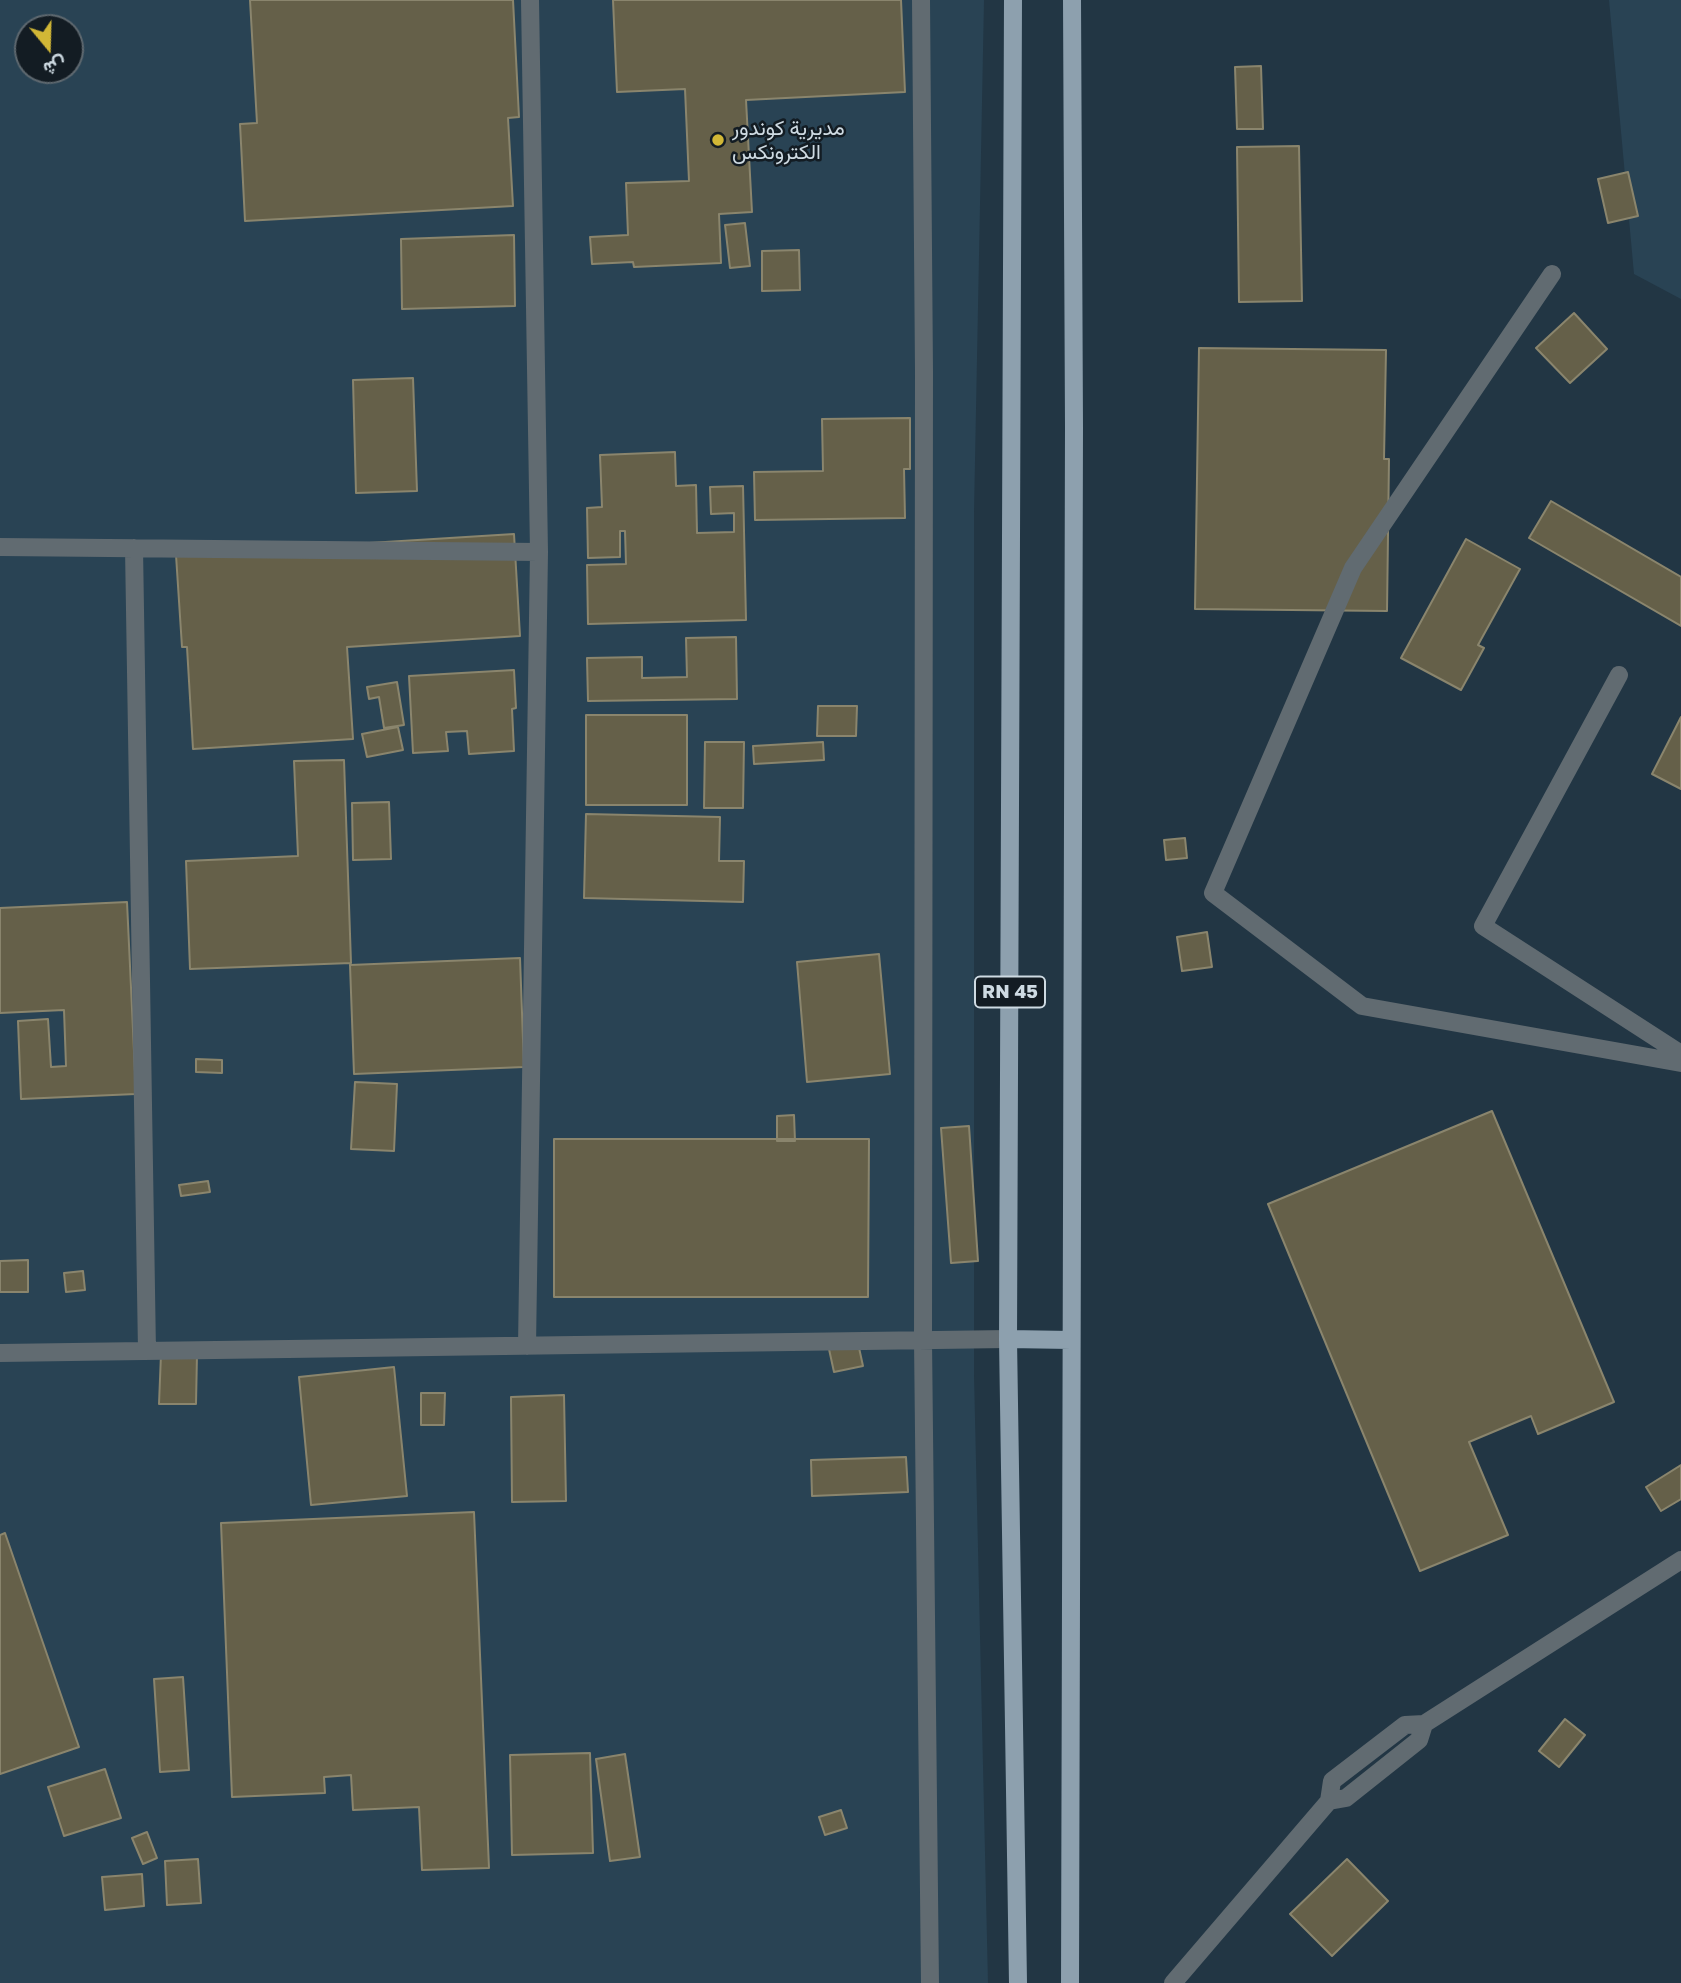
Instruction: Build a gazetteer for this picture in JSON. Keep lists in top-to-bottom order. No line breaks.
{"streets":{"main road":["RN 45"]},"places":["مديرية كوندور الكترونكس"],"north":"bottom"}
